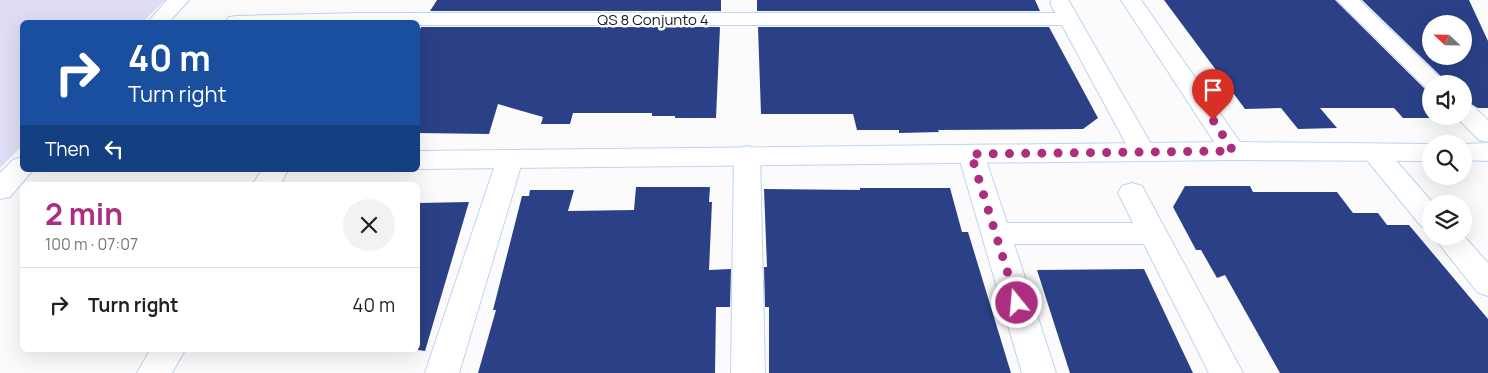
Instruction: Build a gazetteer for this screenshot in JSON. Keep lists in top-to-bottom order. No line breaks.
{"streets":{"street":["QS 8 Conjunto 4"]},"north":"left","page":{"turn":["40 m","Turn right"],"then":"Then","heading":["2 min","100 m · 07:07"],"list":[{"name":"Turn right","value":"40 m"}]}}
